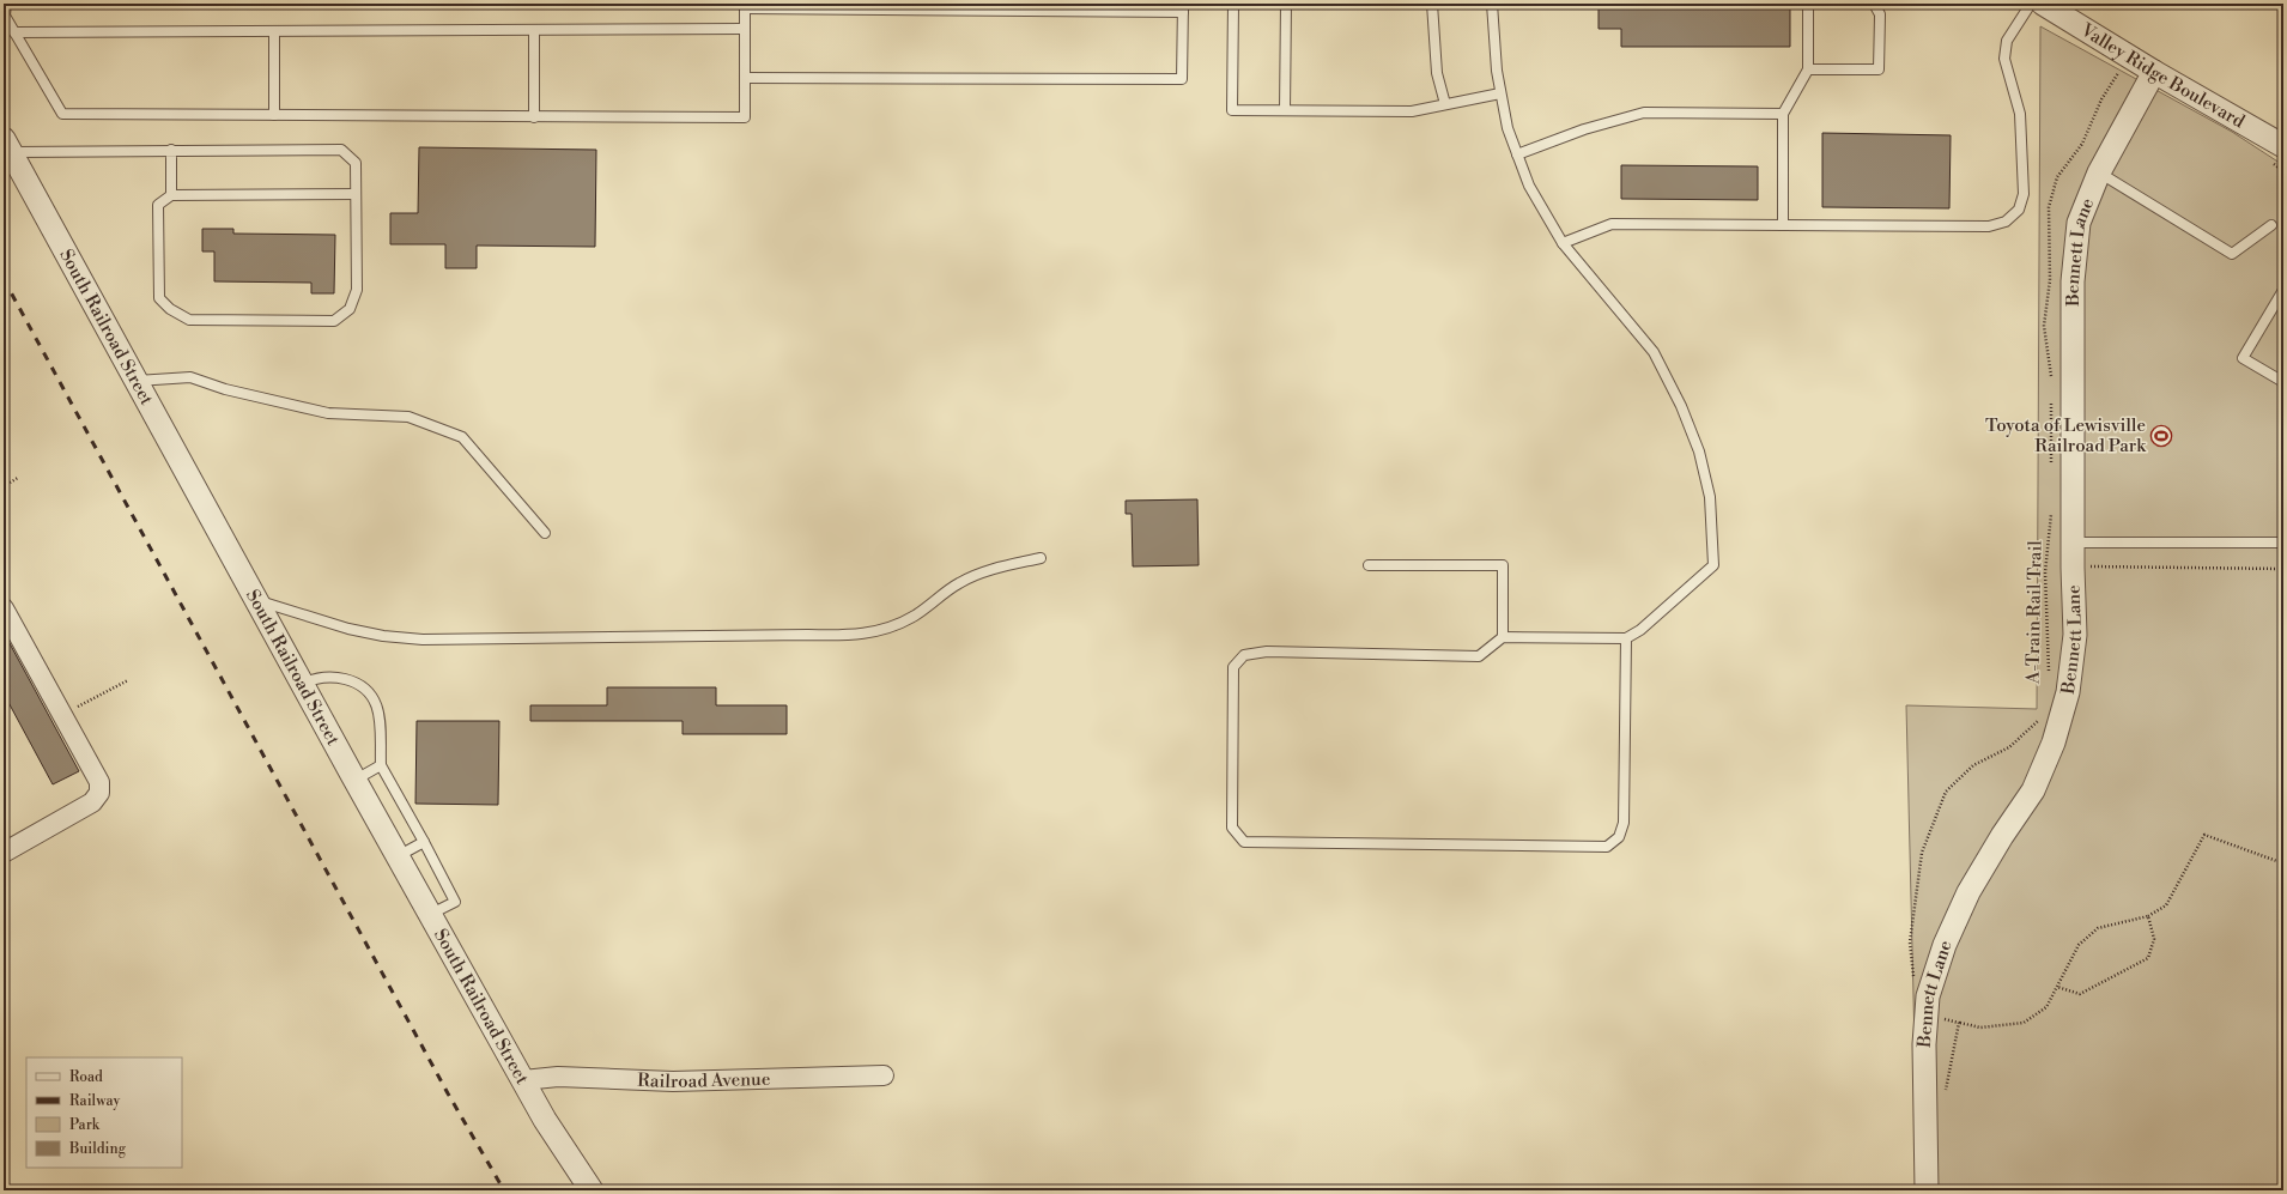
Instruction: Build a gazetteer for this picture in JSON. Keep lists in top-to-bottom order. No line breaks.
{"streets":{"street":["Valley Ridge Boulevard","Bennett Lane","South Railroad Street","Railroad Avenue"],"path":["A-Train Rail Trail"]},"crossings":[["Valley Ridge Boulevard","Bennett Lane"],["South Railroad Street","Railroad Avenue"]],"places":{"sports":["Toyota of Lewisville Railroad Park"]},"legend":["Road","Railway","Park","Building"]}
